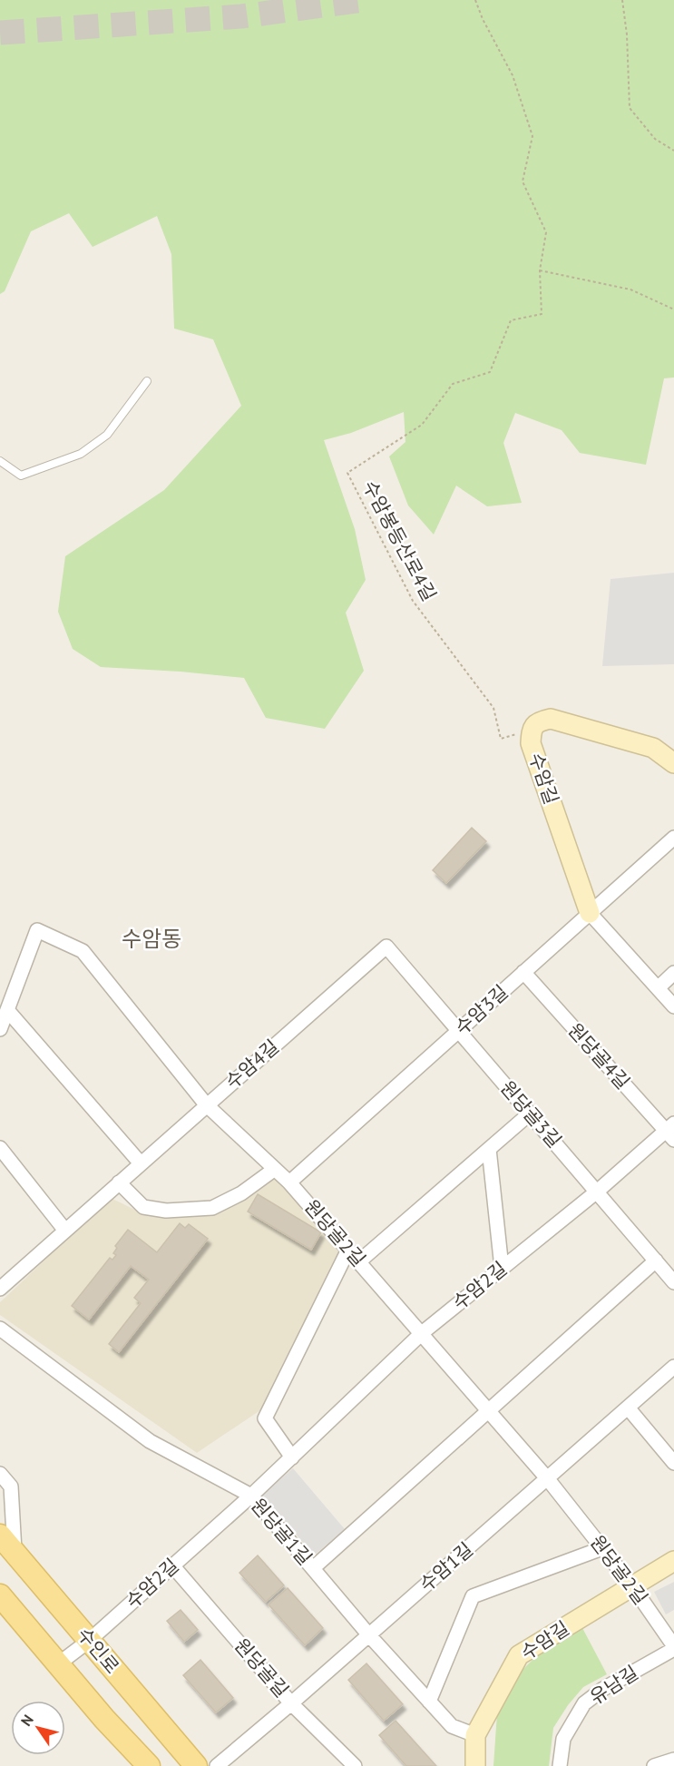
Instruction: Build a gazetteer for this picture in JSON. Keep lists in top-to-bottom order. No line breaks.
{"streets":{"main road":["수인로"],"street":["수암길","수암3길","원당골4길","수암4길","원당골3길","원당골2길","수암2길","원당골1길","수암1길","원당골길","유남길"],"path":["수암봉등산로4길"]},"crossings":[["수암봉등산로4길","수암길"],["수암길","수암3길"],["수암길","원당골2길"],["수암길","원당골1길"],["수암3길","원당골4길"],["수암3길","원당골3길"],["수암3길","원당골2길"],["원당골4길","수암2길"],["수암4길","원당골3길"],["수암4길","원당골2길"],["원당골3길","수암2길"],["원당골2길","수암2길"],["원당골2길","수암1길"],["원당골2길","유남길"],["수암2길","원당골1길"],["수암2길","수인로"],["수암2길","원당골길"],["원당골1길","수암1길"],["수암1길","원당골길"]],"districts":["수암동"],"north":"top left"}
